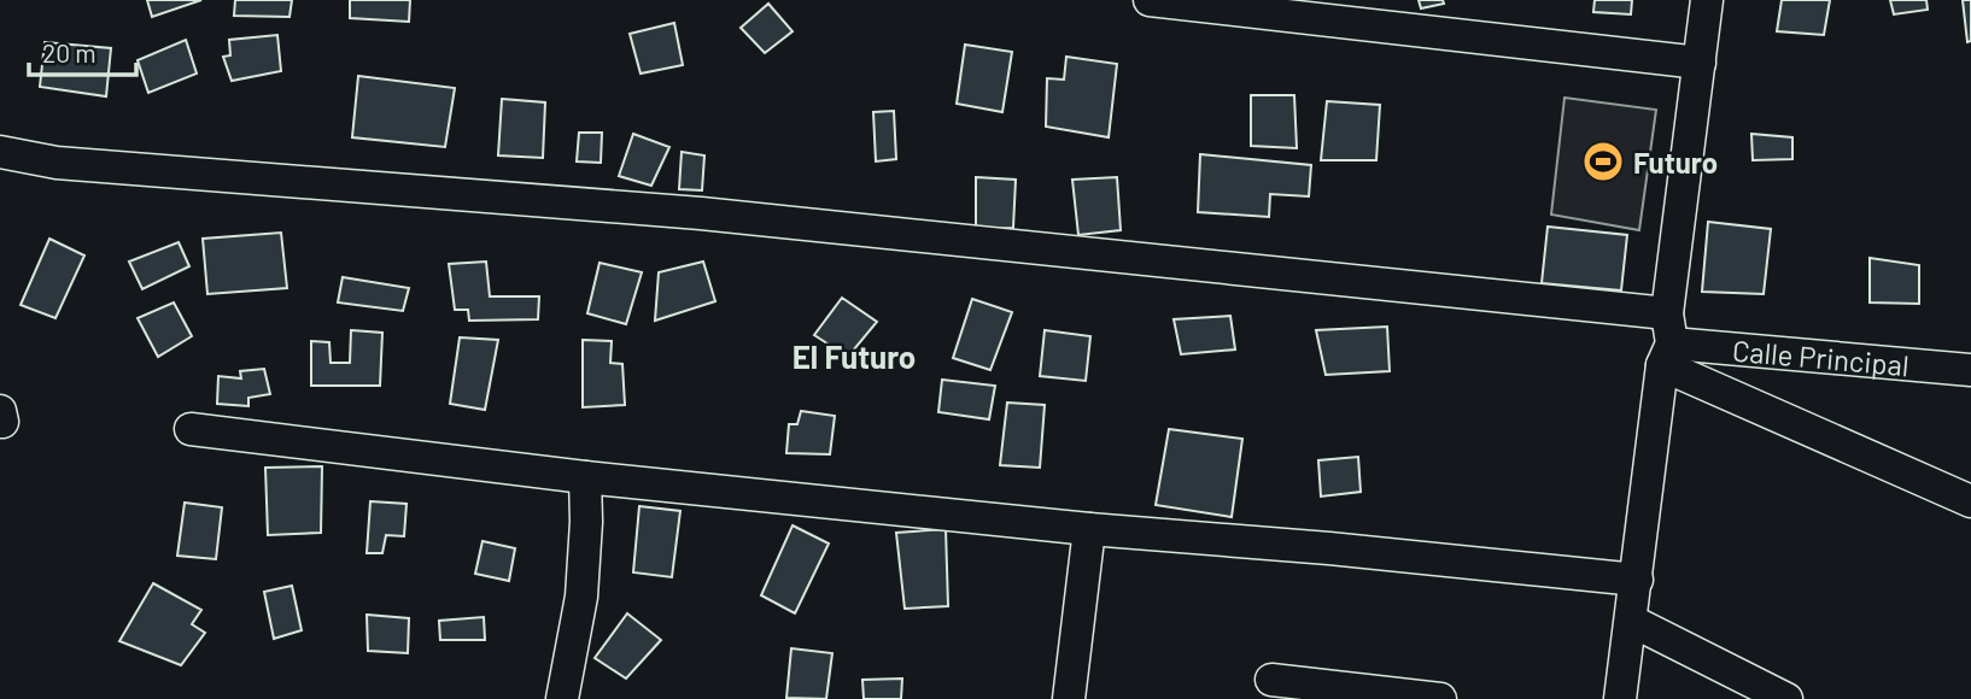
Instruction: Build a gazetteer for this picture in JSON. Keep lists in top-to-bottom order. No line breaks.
{"streets":{"street":["Calle Principal"]},"districts":["El Futuro"],"places":{"sports":["Futuro"]},"scale_bar":"20 m"}
